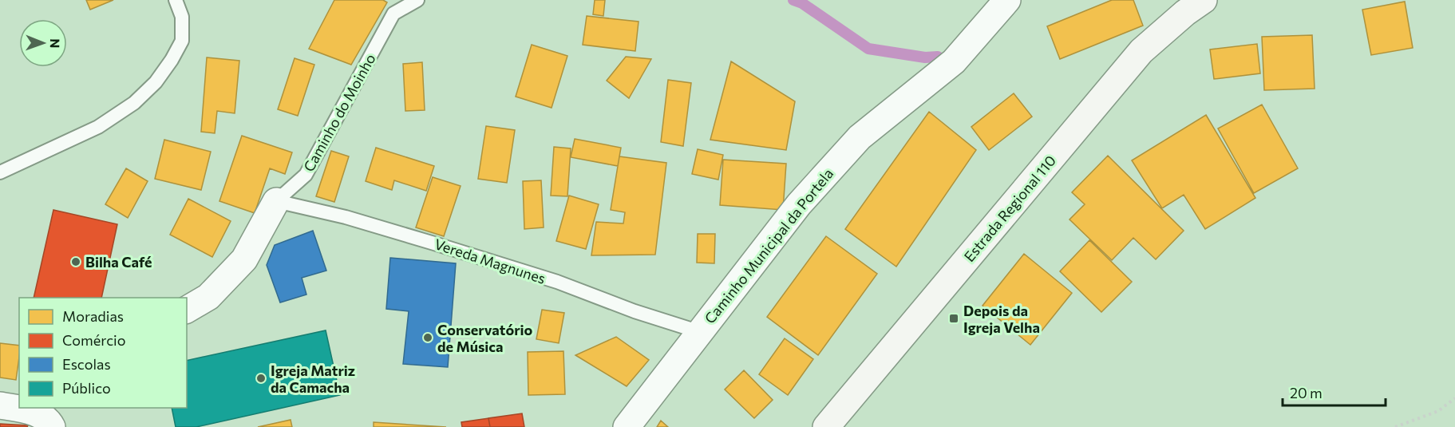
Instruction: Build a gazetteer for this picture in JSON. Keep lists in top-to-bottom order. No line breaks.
{"streets":{"main road":["Estrada Regional 110"],"street":["Caminho do Moinho","Caminho Municipal da Portela"],"lane":["Vereda Magnunes"]},"crossings":[["Caminho do Moinho","Vereda Magnunes"],["Caminho Municipal da Portela","Vereda Magnunes"]],"places":{"other":["Bilha Café","Conservatório de Música","Igreja Matriz da Camacha"],"transit":["Depois da Igreja Velha"]},"legend":["Moradias","Comércio","Escolas","Público"],"scale_bar":"20 m","north":"right"}
